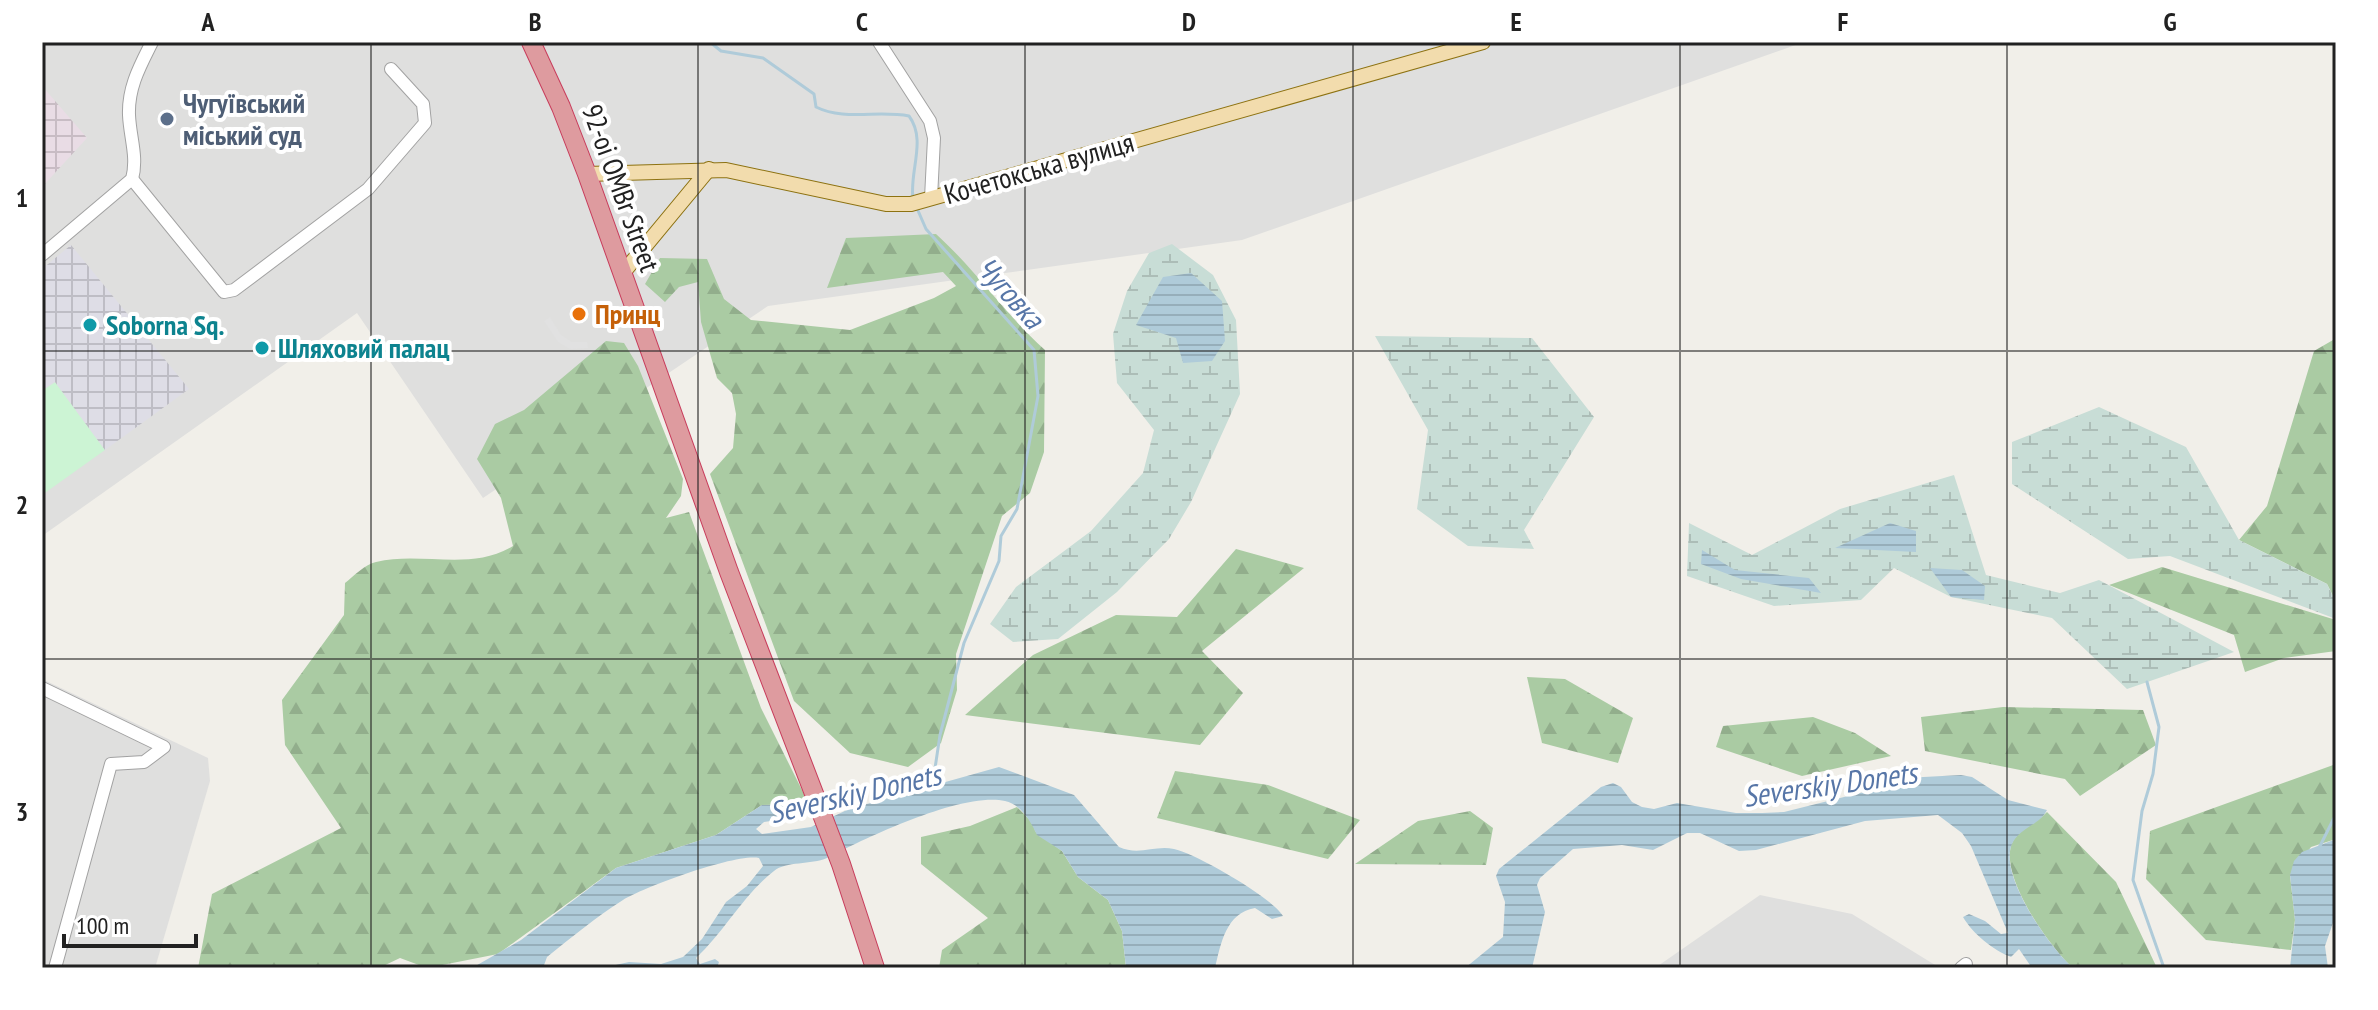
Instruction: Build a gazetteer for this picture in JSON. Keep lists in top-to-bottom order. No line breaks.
{"streets":{"highway":["92-oi OMBr Street"],"main road":["Кочетокська вулиця"]},"crossings":[["Кочетокська вулиця","92-oi OMBr Street"]],"water":["Чуговка","Severskiy Donets"],"places":["Чугуївський міський суд","Принц","Soborna Sq.","Шляховий палац"],"scale_bar":"100 m","grid":{"columns":["A","B","C","D","E","F","G"],"rows":["1","2","3"]}}
